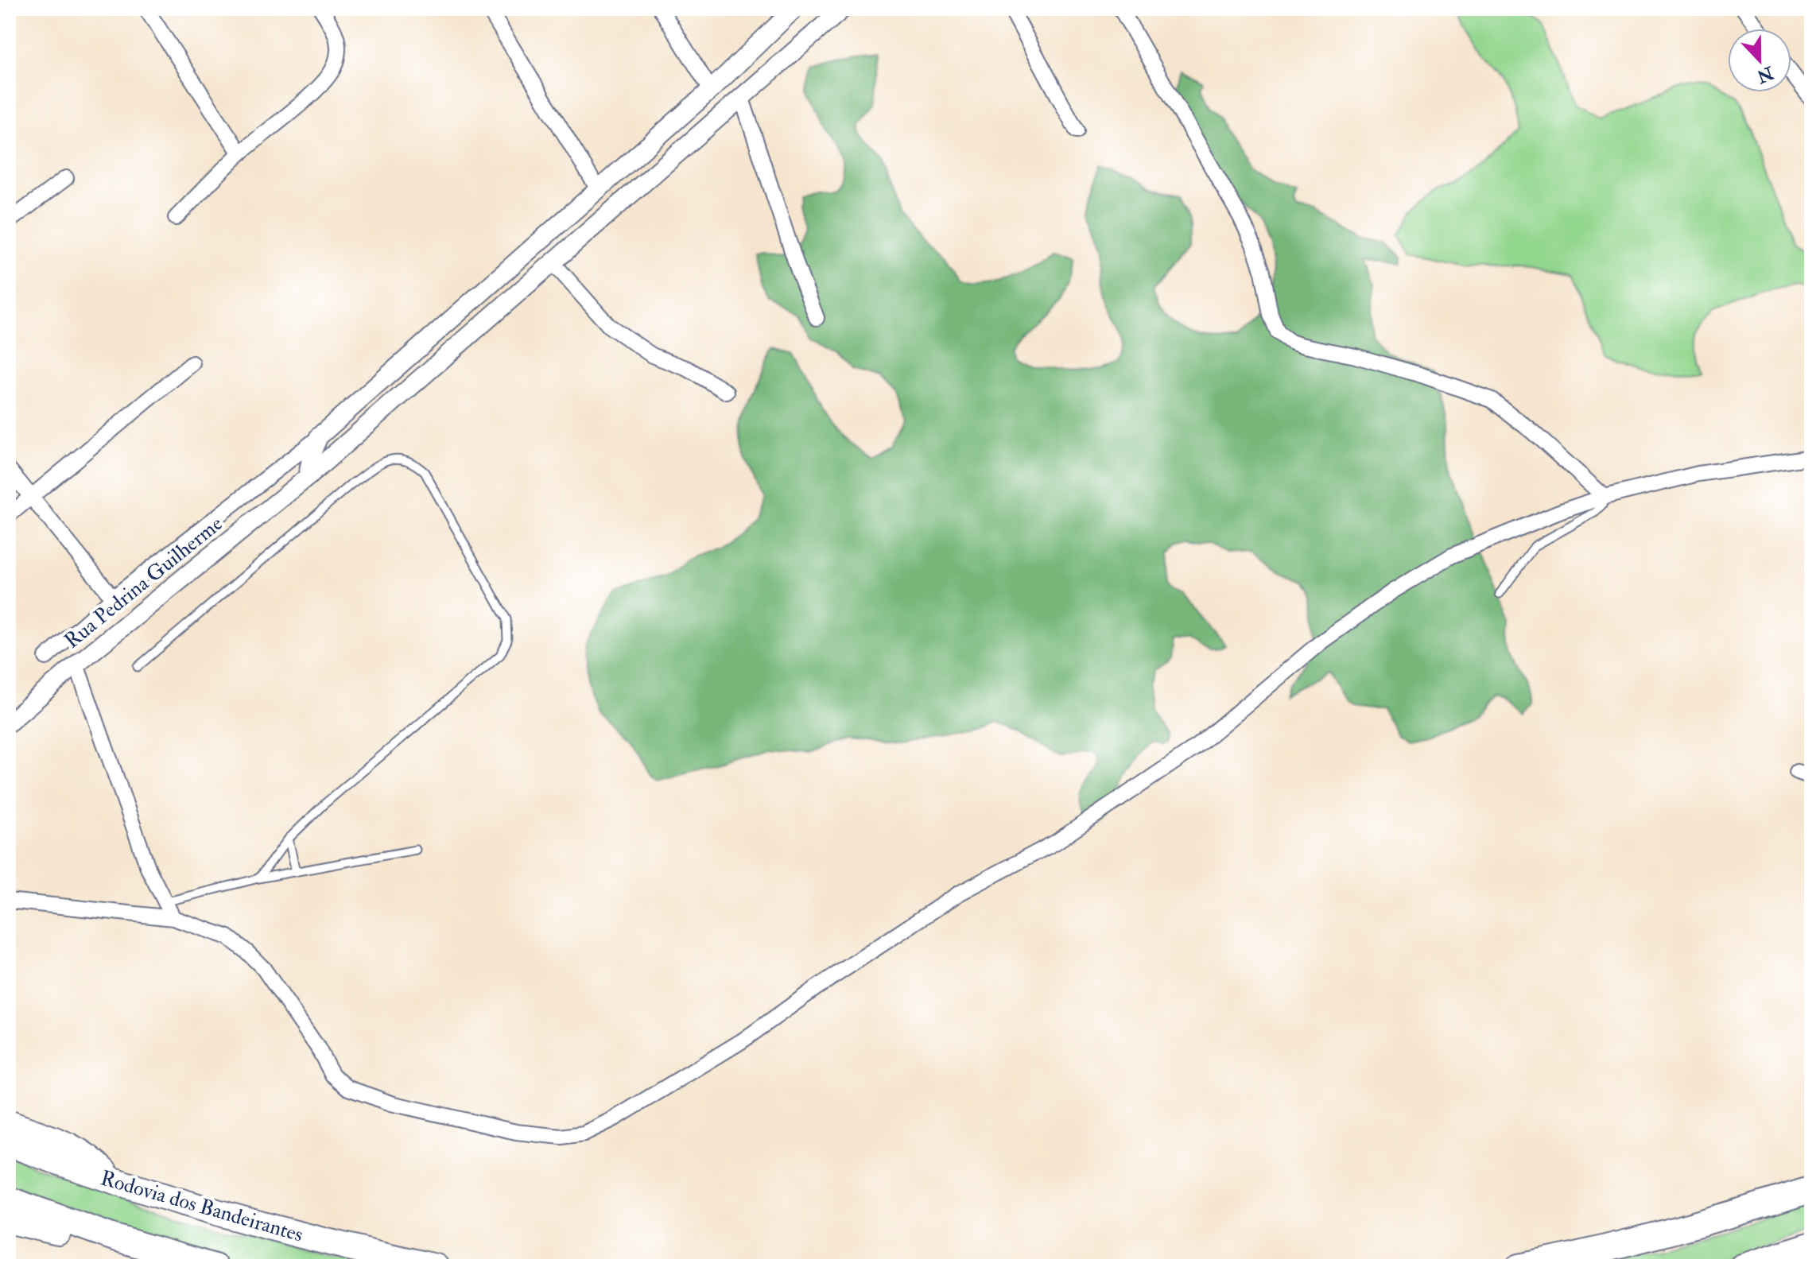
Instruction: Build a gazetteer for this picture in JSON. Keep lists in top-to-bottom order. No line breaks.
{"streets":{"highway":["Rodovia dos Bandeirantes"],"street":["Rua Pedrina Guilherme"]},"north":"bottom"}
